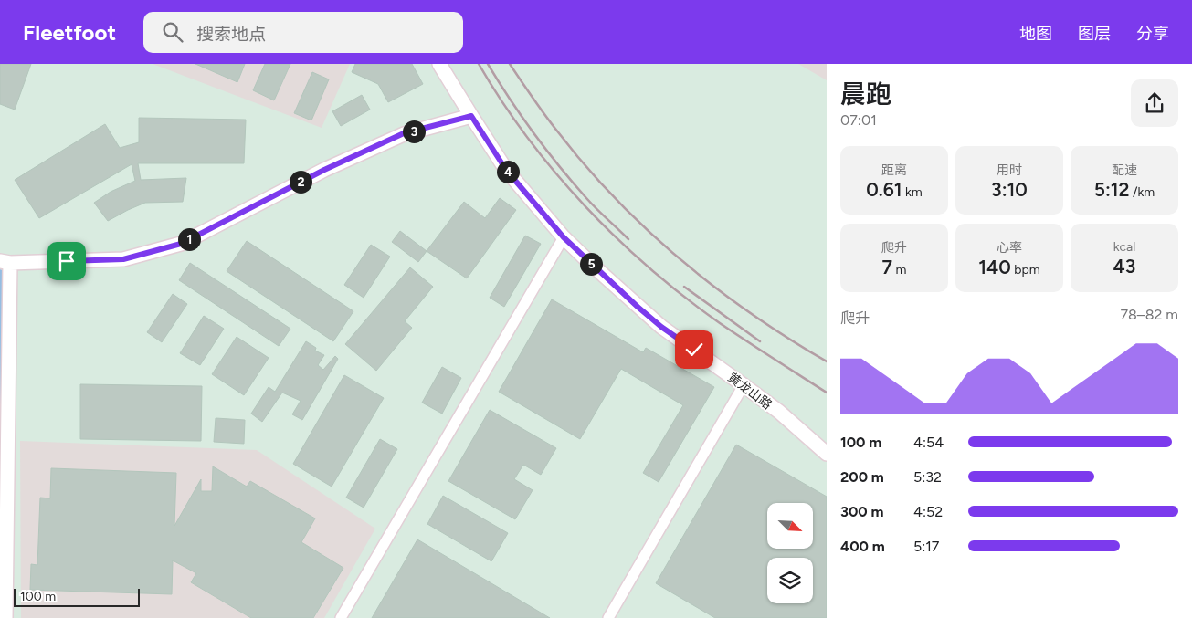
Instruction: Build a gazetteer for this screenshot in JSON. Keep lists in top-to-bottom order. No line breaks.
{"streets":{"street":["黄龙山路"]},"scale_bar":"100 m","north":"bottom right","page":{"header":"Fleetfoot","search":"搜索地点","nav":["地图","图层","分享"],"heading":["晨跑","07:01"],"pins":["3","4","2","1","5"],"stats":[["距离","0.61 km"],["用时","3:10"],["配速","5:12 /km"],["爬升","7 m"],["心率","140 bpm"],["kcal","43"]],"chart":["爬升","78–82 m"],"list":[{"name":"100 m","note":"4:54"},{"name":"200 m","note":"5:32"},{"name":"300 m","note":"4:52"},{"name":"400 m","note":"5:17"}],"scale":"100 m"}}
